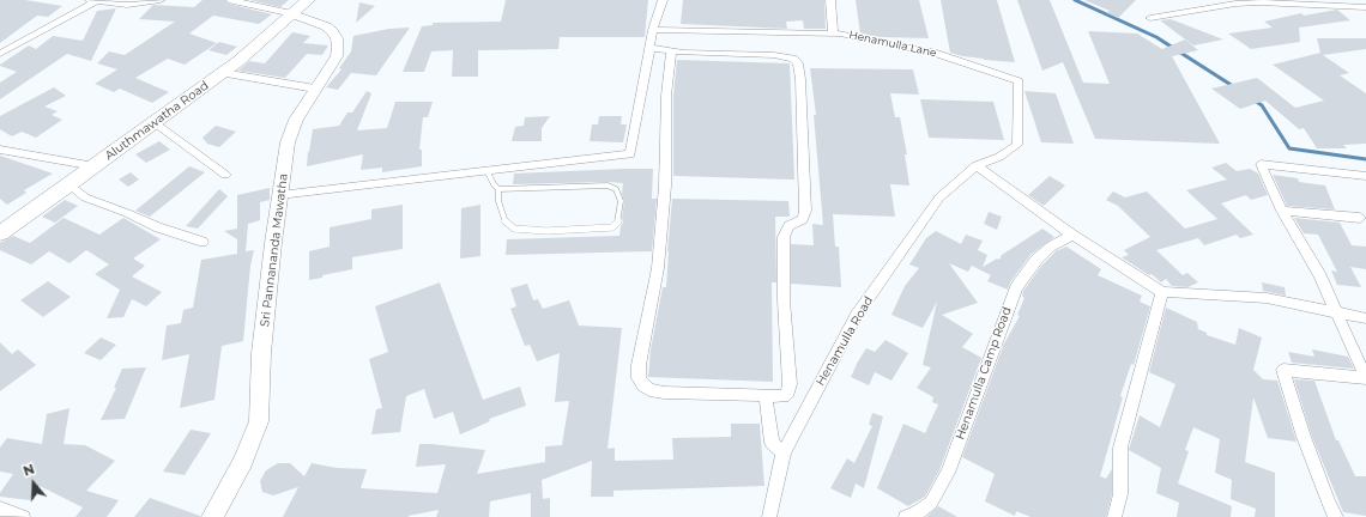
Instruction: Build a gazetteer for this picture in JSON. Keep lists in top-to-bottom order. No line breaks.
{"streets":{"main road":["Aluthmawatha Road","Sri Pannananda Mawatha"],"street":["Henamulla Lane","Henamulla Road","Henamulla Camp Road"]},"crossings":[["Henamulla Lane","Henamulla Road"],["Aluthmawatha Road","Sri Pannananda Mawatha"]],"north":"top"}
